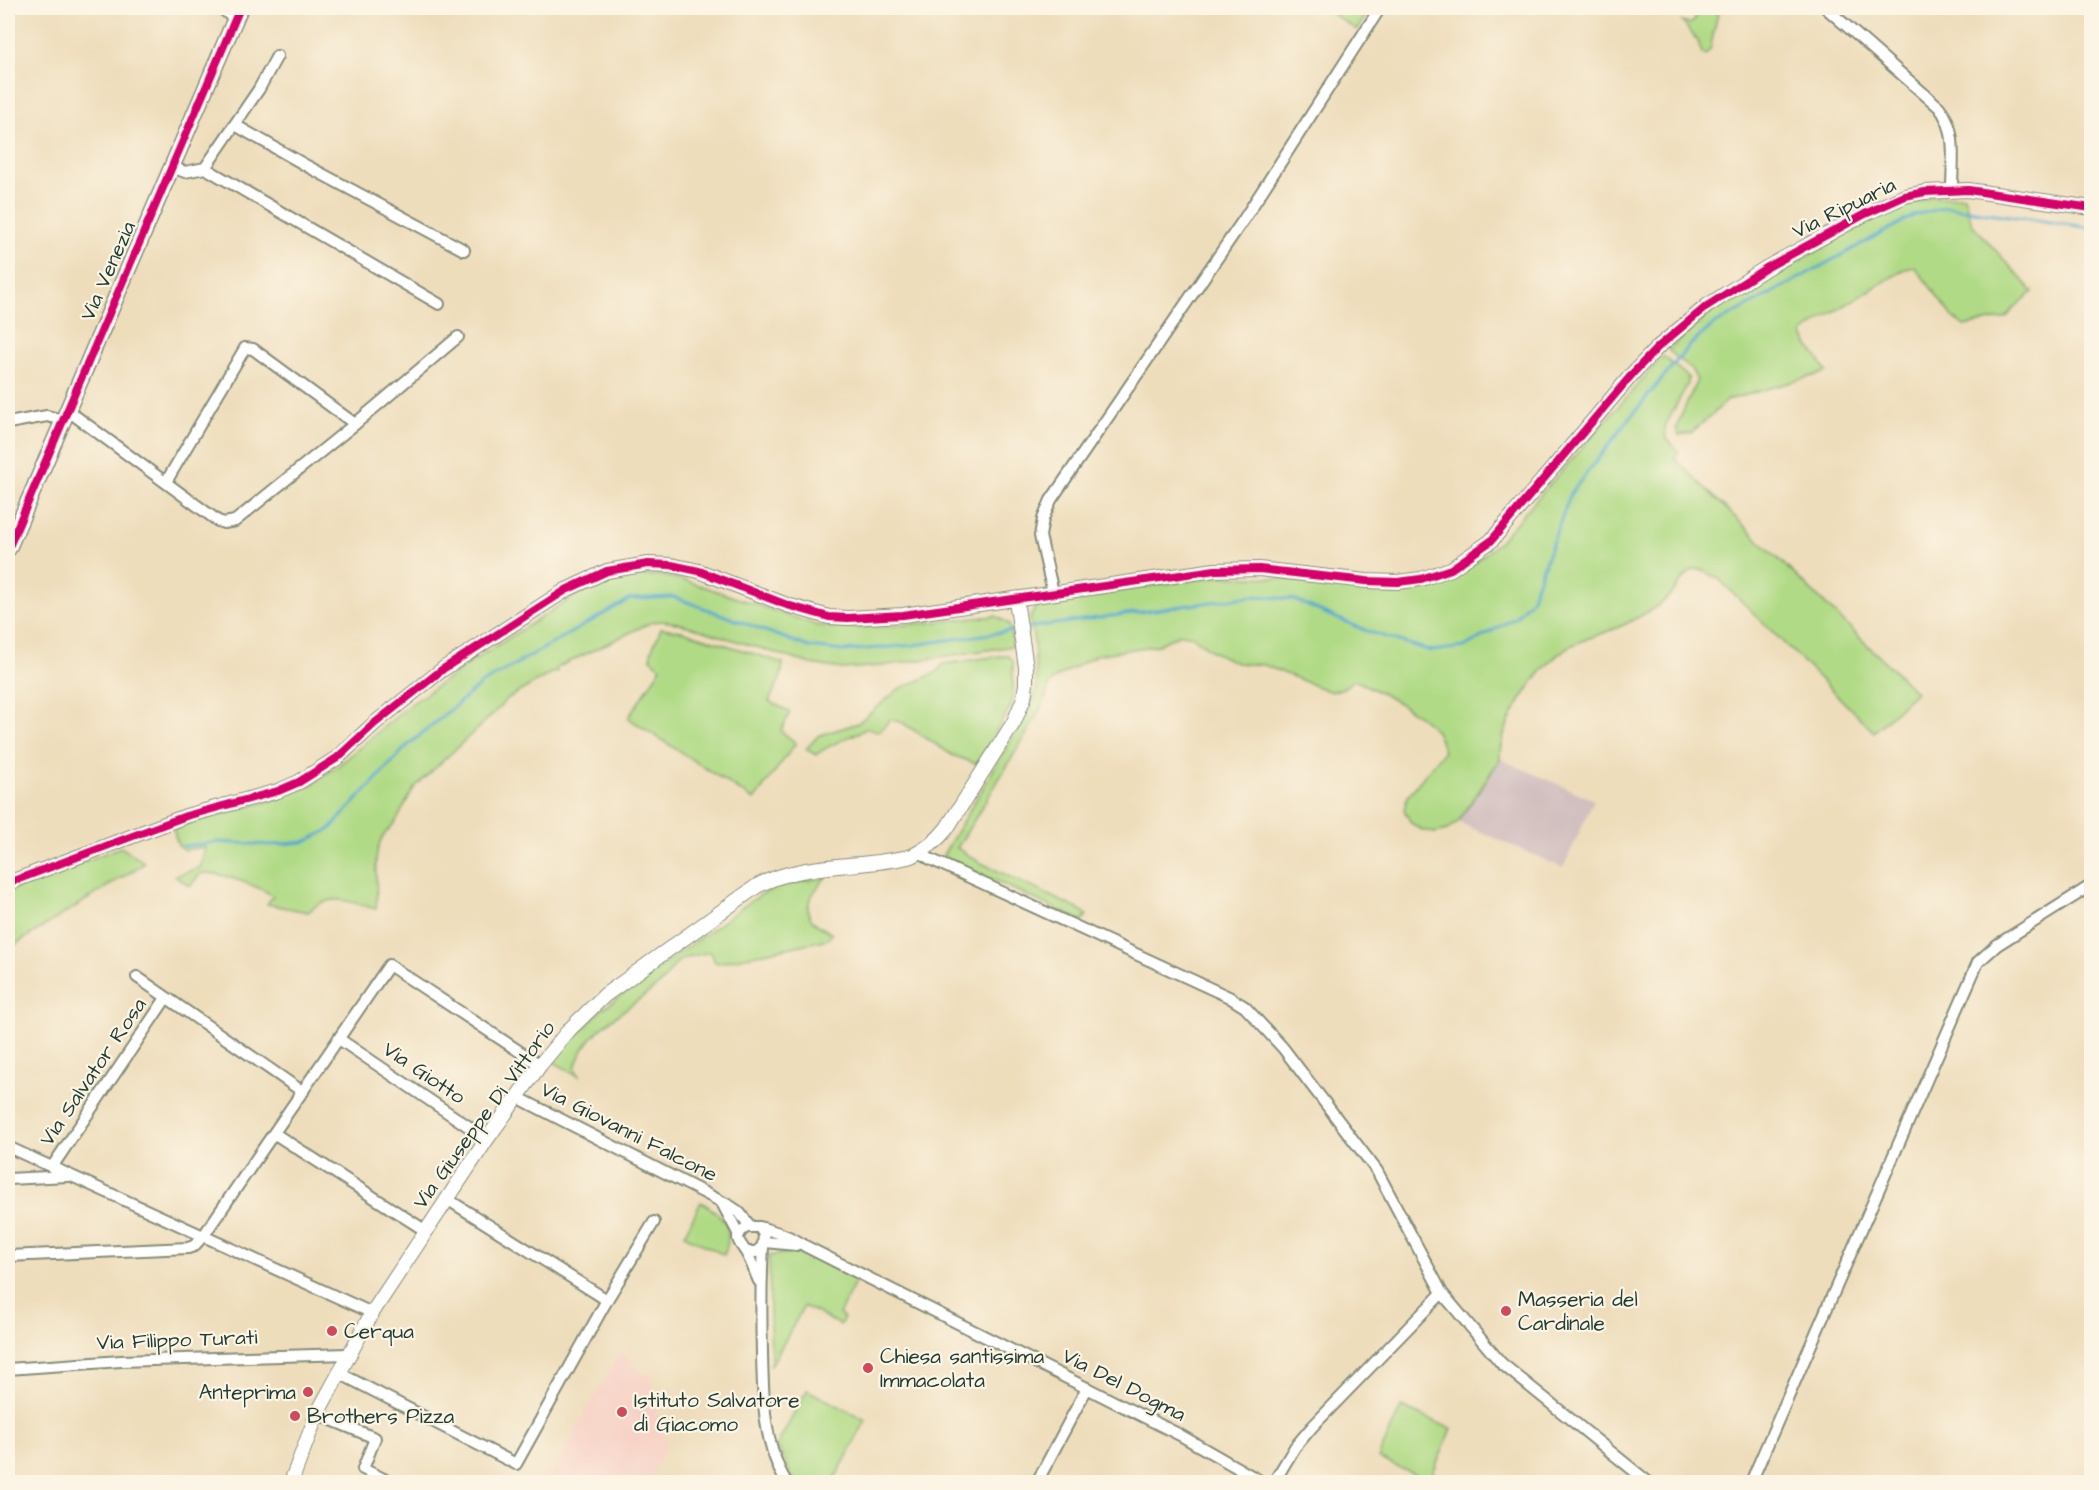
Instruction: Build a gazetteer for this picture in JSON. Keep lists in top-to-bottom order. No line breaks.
{"streets":{"main road":["Via Venezia"],"street":["Via Ripuaria","Via Salvator Rosa","Via Giotto","Via Giuseppe Di Vittorio","Via Giovanni Falcone","Via Filippo Turati","Via Del Dogma"]},"crossings":[["Via Ripuaria","Via Giuseppe Di Vittorio"],["Via Salvator Rosa","Via Giuseppe Di Vittorio"],["Via Giotto","Via Giuseppe Di Vittorio"],["Via Giuseppe Di Vittorio","Via Giovanni Falcone"],["Via Giuseppe Di Vittorio","Via Filippo Turati"],["Via Giovanni Falcone","Via Del Dogma"]],"places":["Masseria del Cardinale","Cerqua","Chiesa santissima Immacolata","Anteprima","Istituto Salvatore di Giacomo","Brothers Pizza"]}
